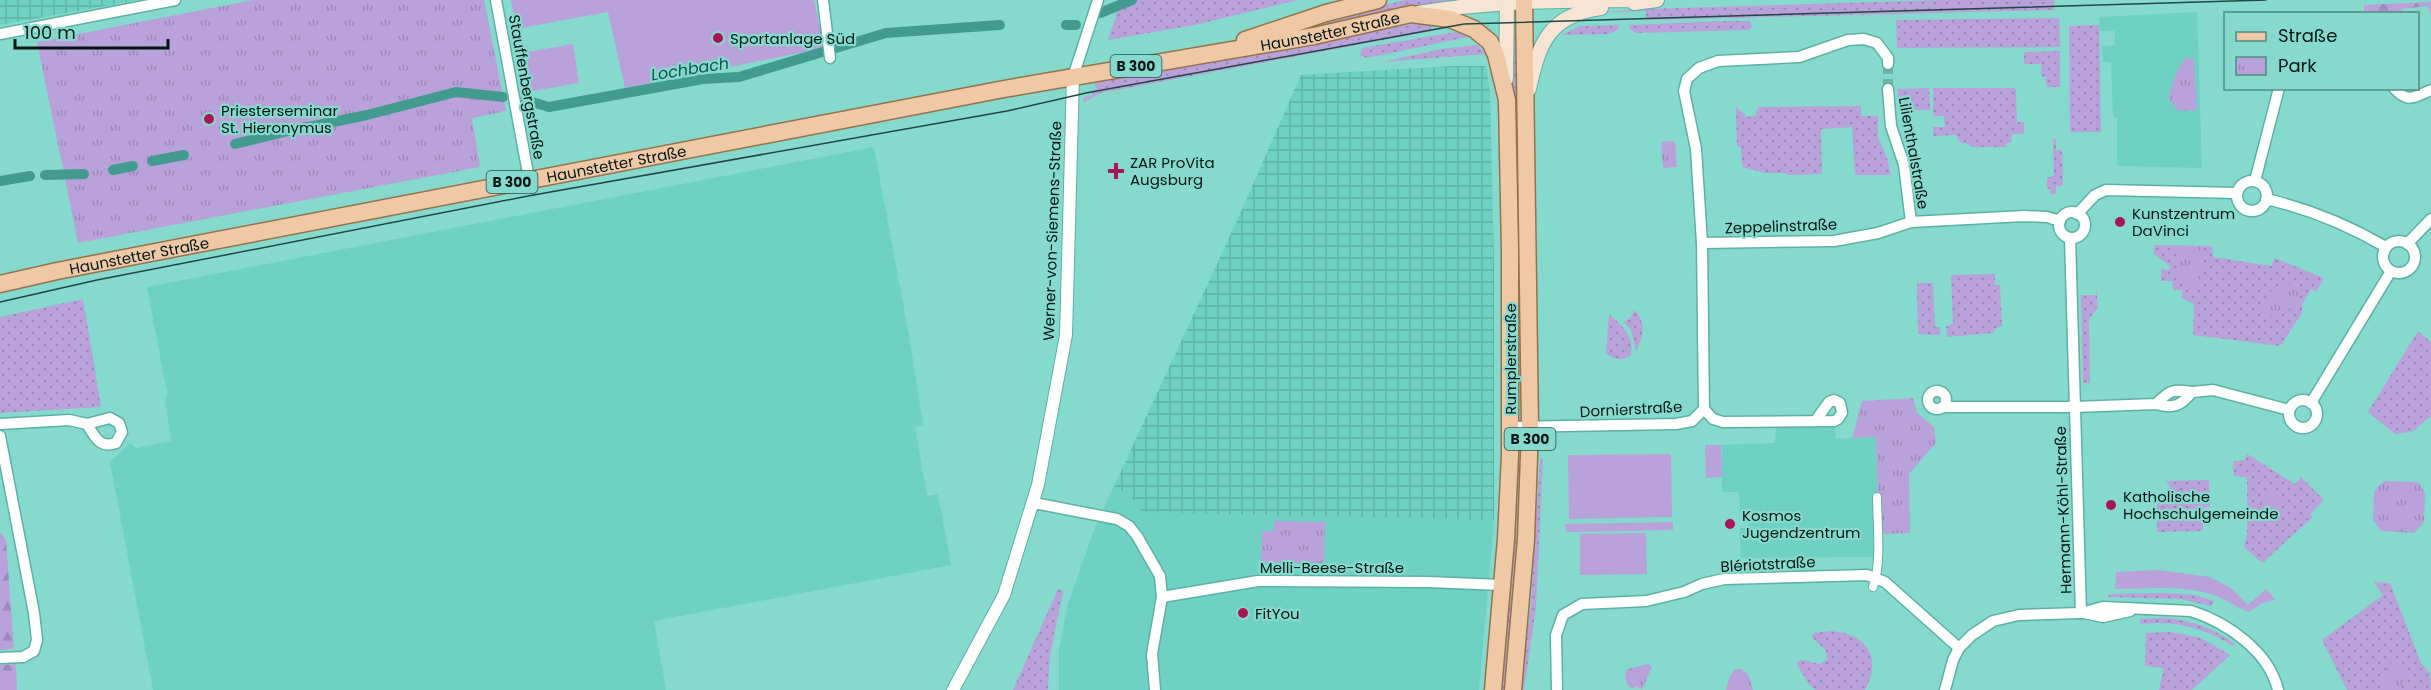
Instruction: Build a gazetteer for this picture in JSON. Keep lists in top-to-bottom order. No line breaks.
{"streets":{"main road":["Haunstetter Straße","B 300","Rumplerstraße"],"street":["Stauffenbergstraße","Lilienthalstraße","Zeppelinstraße","Werner-von-Siemens-Straße","Dornierstraße","Hermann-Köhl-Straße","Blériotstraße","Melli-Beese-Straße"]},"crossings":[["Haunstetter Straße","Stauffenbergstraße"],["Haunstetter Straße","Werner-von-Siemens-Straße"],["Haunstetter Straße","Rumplerstraße"],["Lilienthalstraße","Zeppelinstraße"],["Zeppelinstraße","Hermann-Köhl-Straße"],["Rumplerstraße","Dornierstraße"],["Rumplerstraße","Melli-Beese-Straße"]],"water":["Lochbach"],"places":{"other":["Sportanlage Süd","Priesterseminar St. Hieronymus","Kunstzentrum DaVinci","Katholische Hochschulgemeinde","Kosmos Jugendzentrum","FitYou"],"health":["ZAR ProVita Augsburg"]},"legend":["Straße","Park"],"scale_bar":"100 m"}
